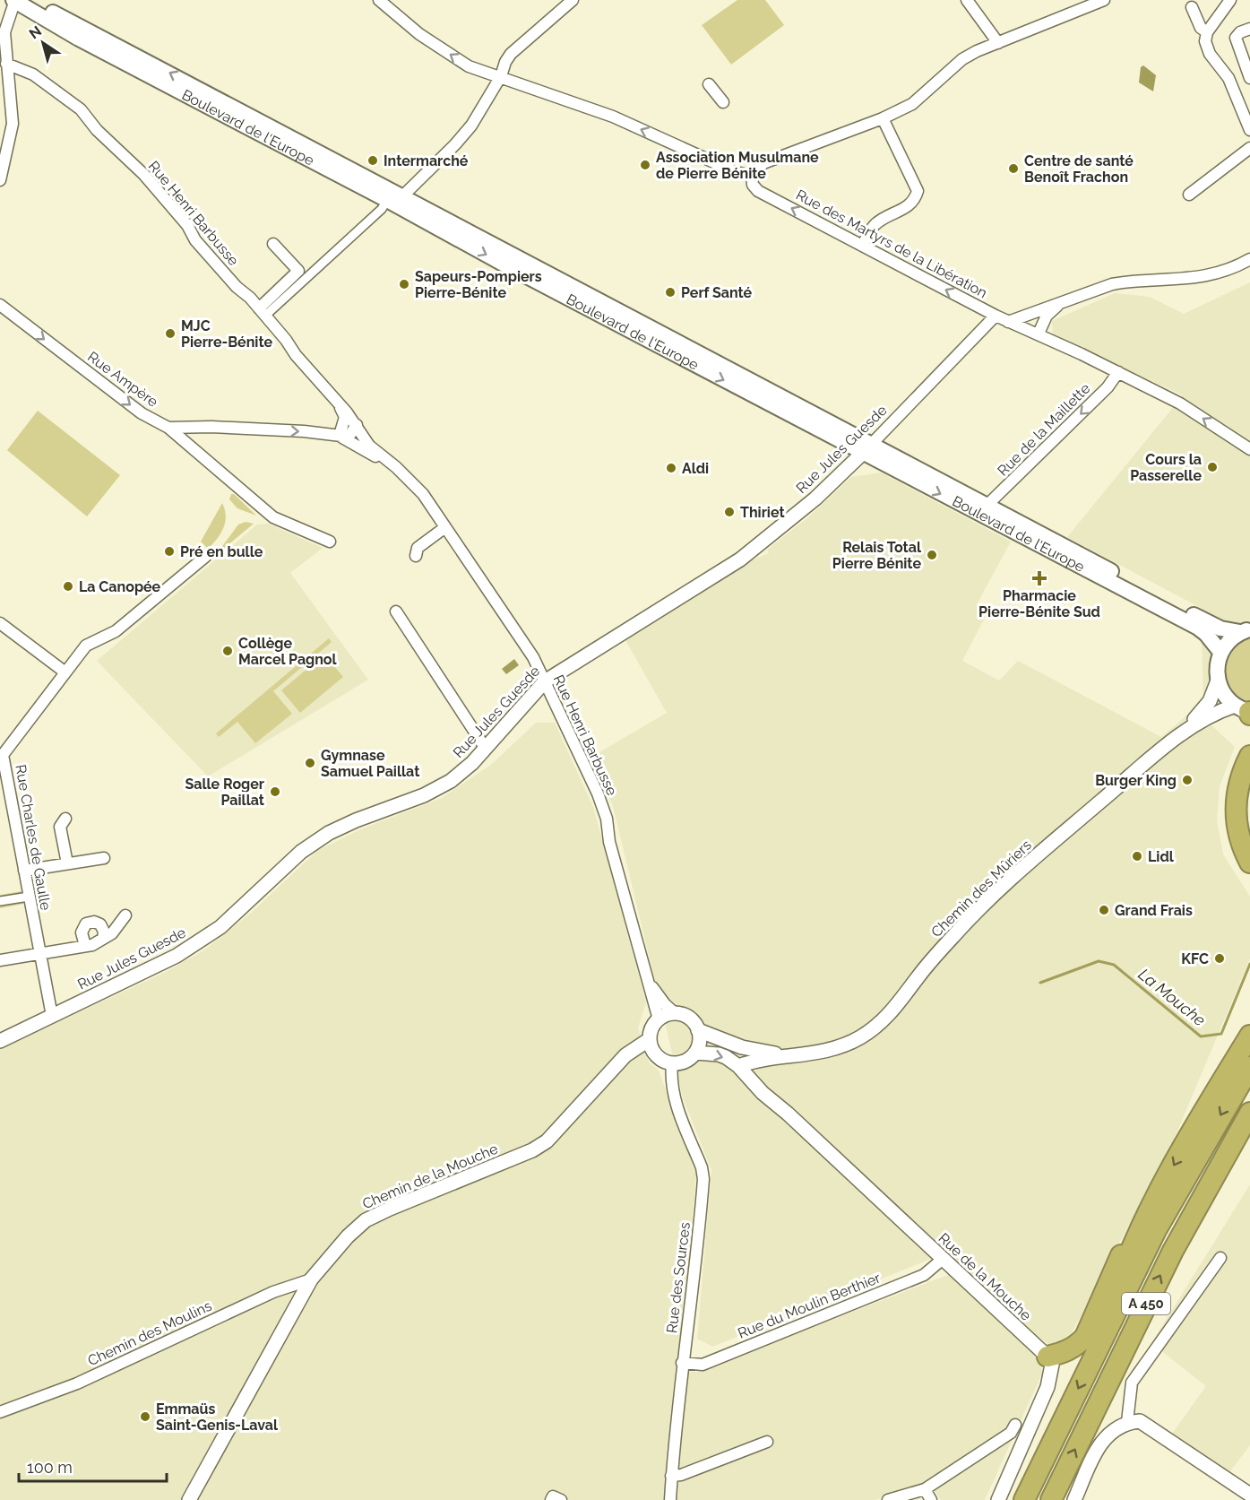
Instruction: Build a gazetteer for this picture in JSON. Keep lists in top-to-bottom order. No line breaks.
{"streets":{"highway":["A 450"],"main road":["Boulevard de l'Europe"],"street":["Rue Henri Barbusse","Rue des Martyrs de la Libération","Rue Ampère","Rue de la Maillette","Rue Jules Guesde","Rue Charles de Gaulle","Chemin des Mûriers","Chemin de la Mouche","Rue de la Mouche","Rue des Sources","Rue du Moulin Berthier","Chemin des Moulins"]},"crossings":[["Boulevard de l'Europe","Rue de la Maillette"],["Boulevard de l'Europe","Rue Jules Guesde"],["Rue Henri Barbusse","Rue Ampère"],["Rue Henri Barbusse","Rue Jules Guesde"],["Rue Henri Barbusse","Chemin des Mûriers"],["Rue Henri Barbusse","Chemin de la Mouche"],["Rue Henri Barbusse","Rue de la Mouche"],["Rue Henri Barbusse","Rue des Sources"],["Rue des Martyrs de la Libération","Rue de la Maillette"],["Rue des Martyrs de la Libération","Rue Jules Guesde"],["Rue Jules Guesde","Rue Charles de Gaulle"],["Chemin des Mûriers","Chemin de la Mouche"],["Chemin des Mûriers","Rue de la Mouche"],["Chemin des Mûriers","Rue des Sources"],["Chemin de la Mouche","Rue de la Mouche"],["Chemin de la Mouche","Rue des Sources"],["Chemin de la Mouche","Chemin des Moulins"],["Rue de la Mouche","Rue des Sources"],["Rue de la Mouche","Rue du Moulin Berthier"],["Rue des Sources","Rue du Moulin Berthier"]],"one_way":["Rue des Martyrs de la Libération","Rue de la Maillette"],"water":["La Mouche"],"places":{"other":["Intermarché","Association Musulmane de Pierre Bénite","Centre de santé Benoît Frachon","Sapeurs-Pompiers Pierre-Bénite","Perf Santé","MJC Pierre-Bénite","Cours la Passerelle","Aldi","Thiriet","Pré en bulle","Relais Total Pierre Bénite","La Canopée","Collège Marcel Pagnol","Gymnase Samuel Paillat","Burger King","Salle Roger Paillat","Lidl","Grand Frais","KFC","Emmaüs Saint-Genis-Laval"],"health":["Pharmacie Pierre-Bénite Sud"]},"scale_bar":"100 m","north":"top left"}
